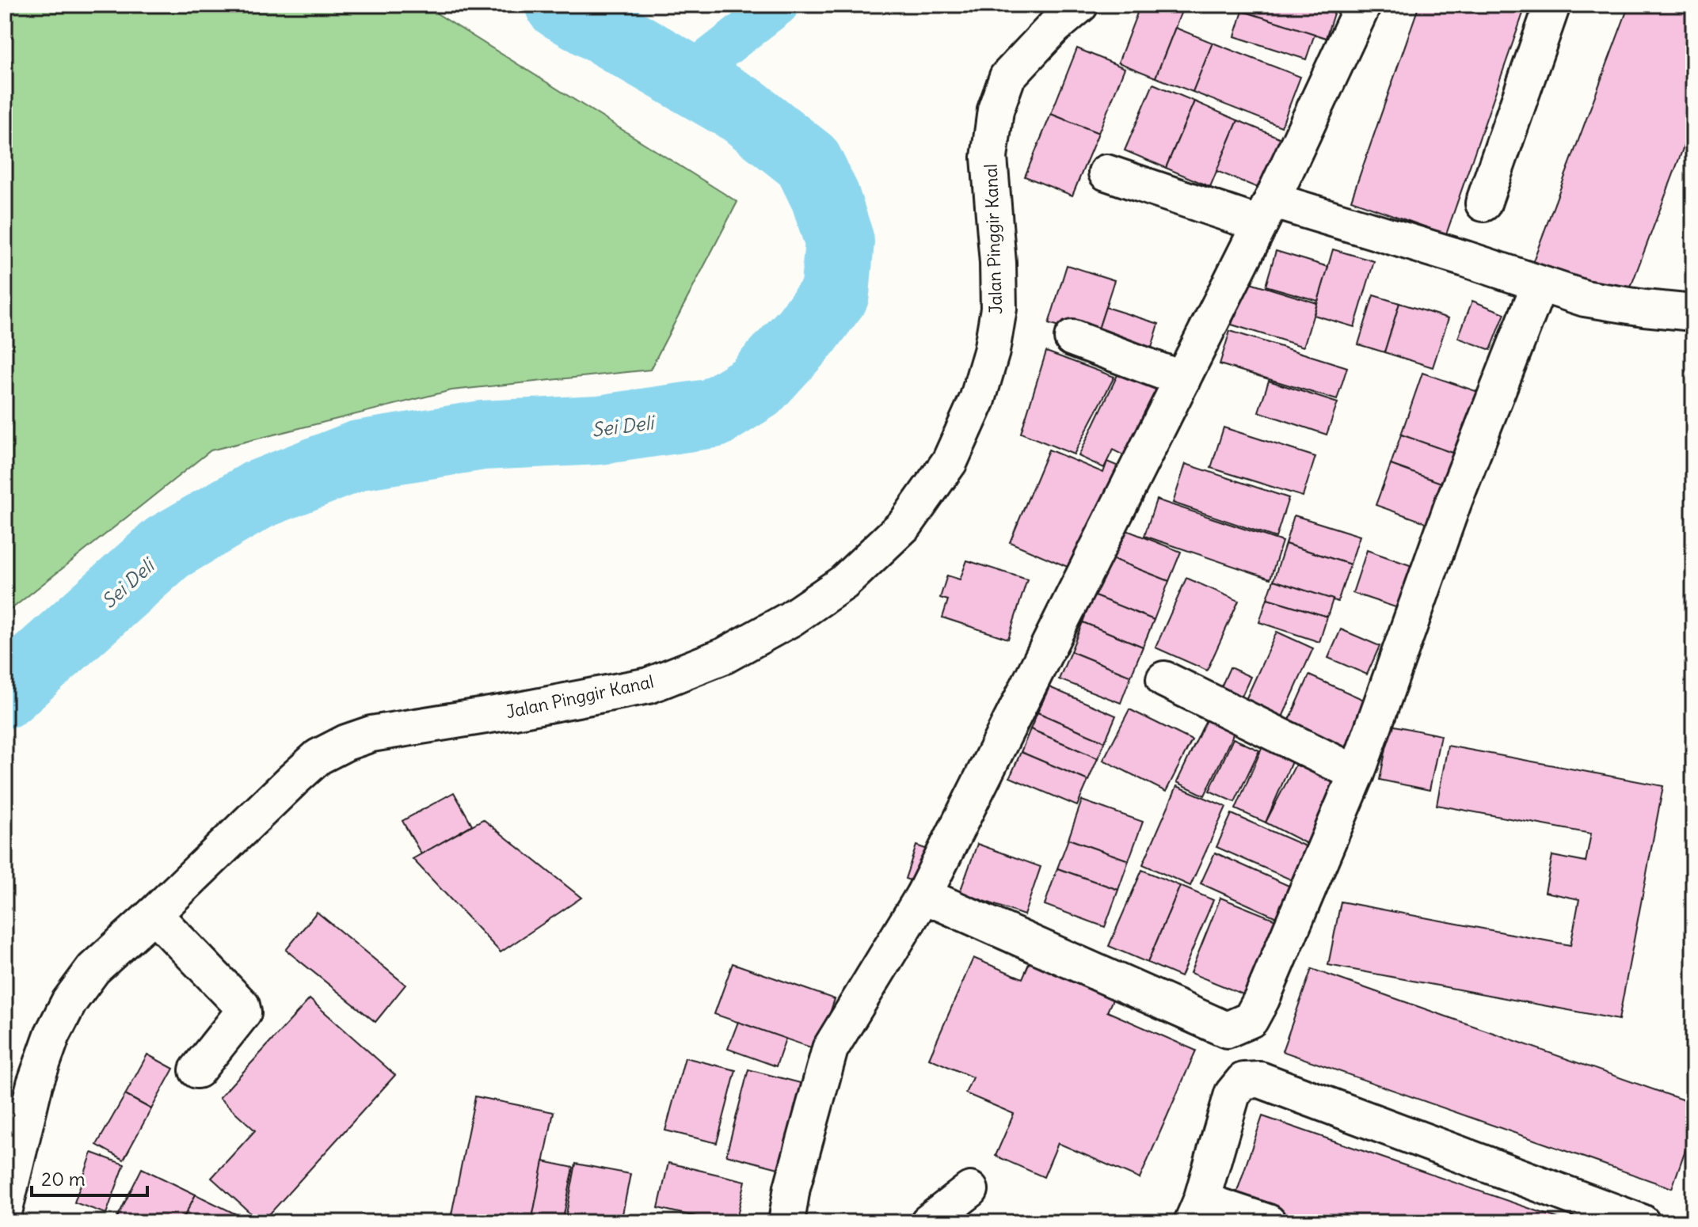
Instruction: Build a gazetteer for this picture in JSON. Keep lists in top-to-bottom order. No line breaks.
{"streets":{"street":["Jalan Pinggir Kanal"]},"water":["Sei Deli"],"scale_bar":"20 m"}
